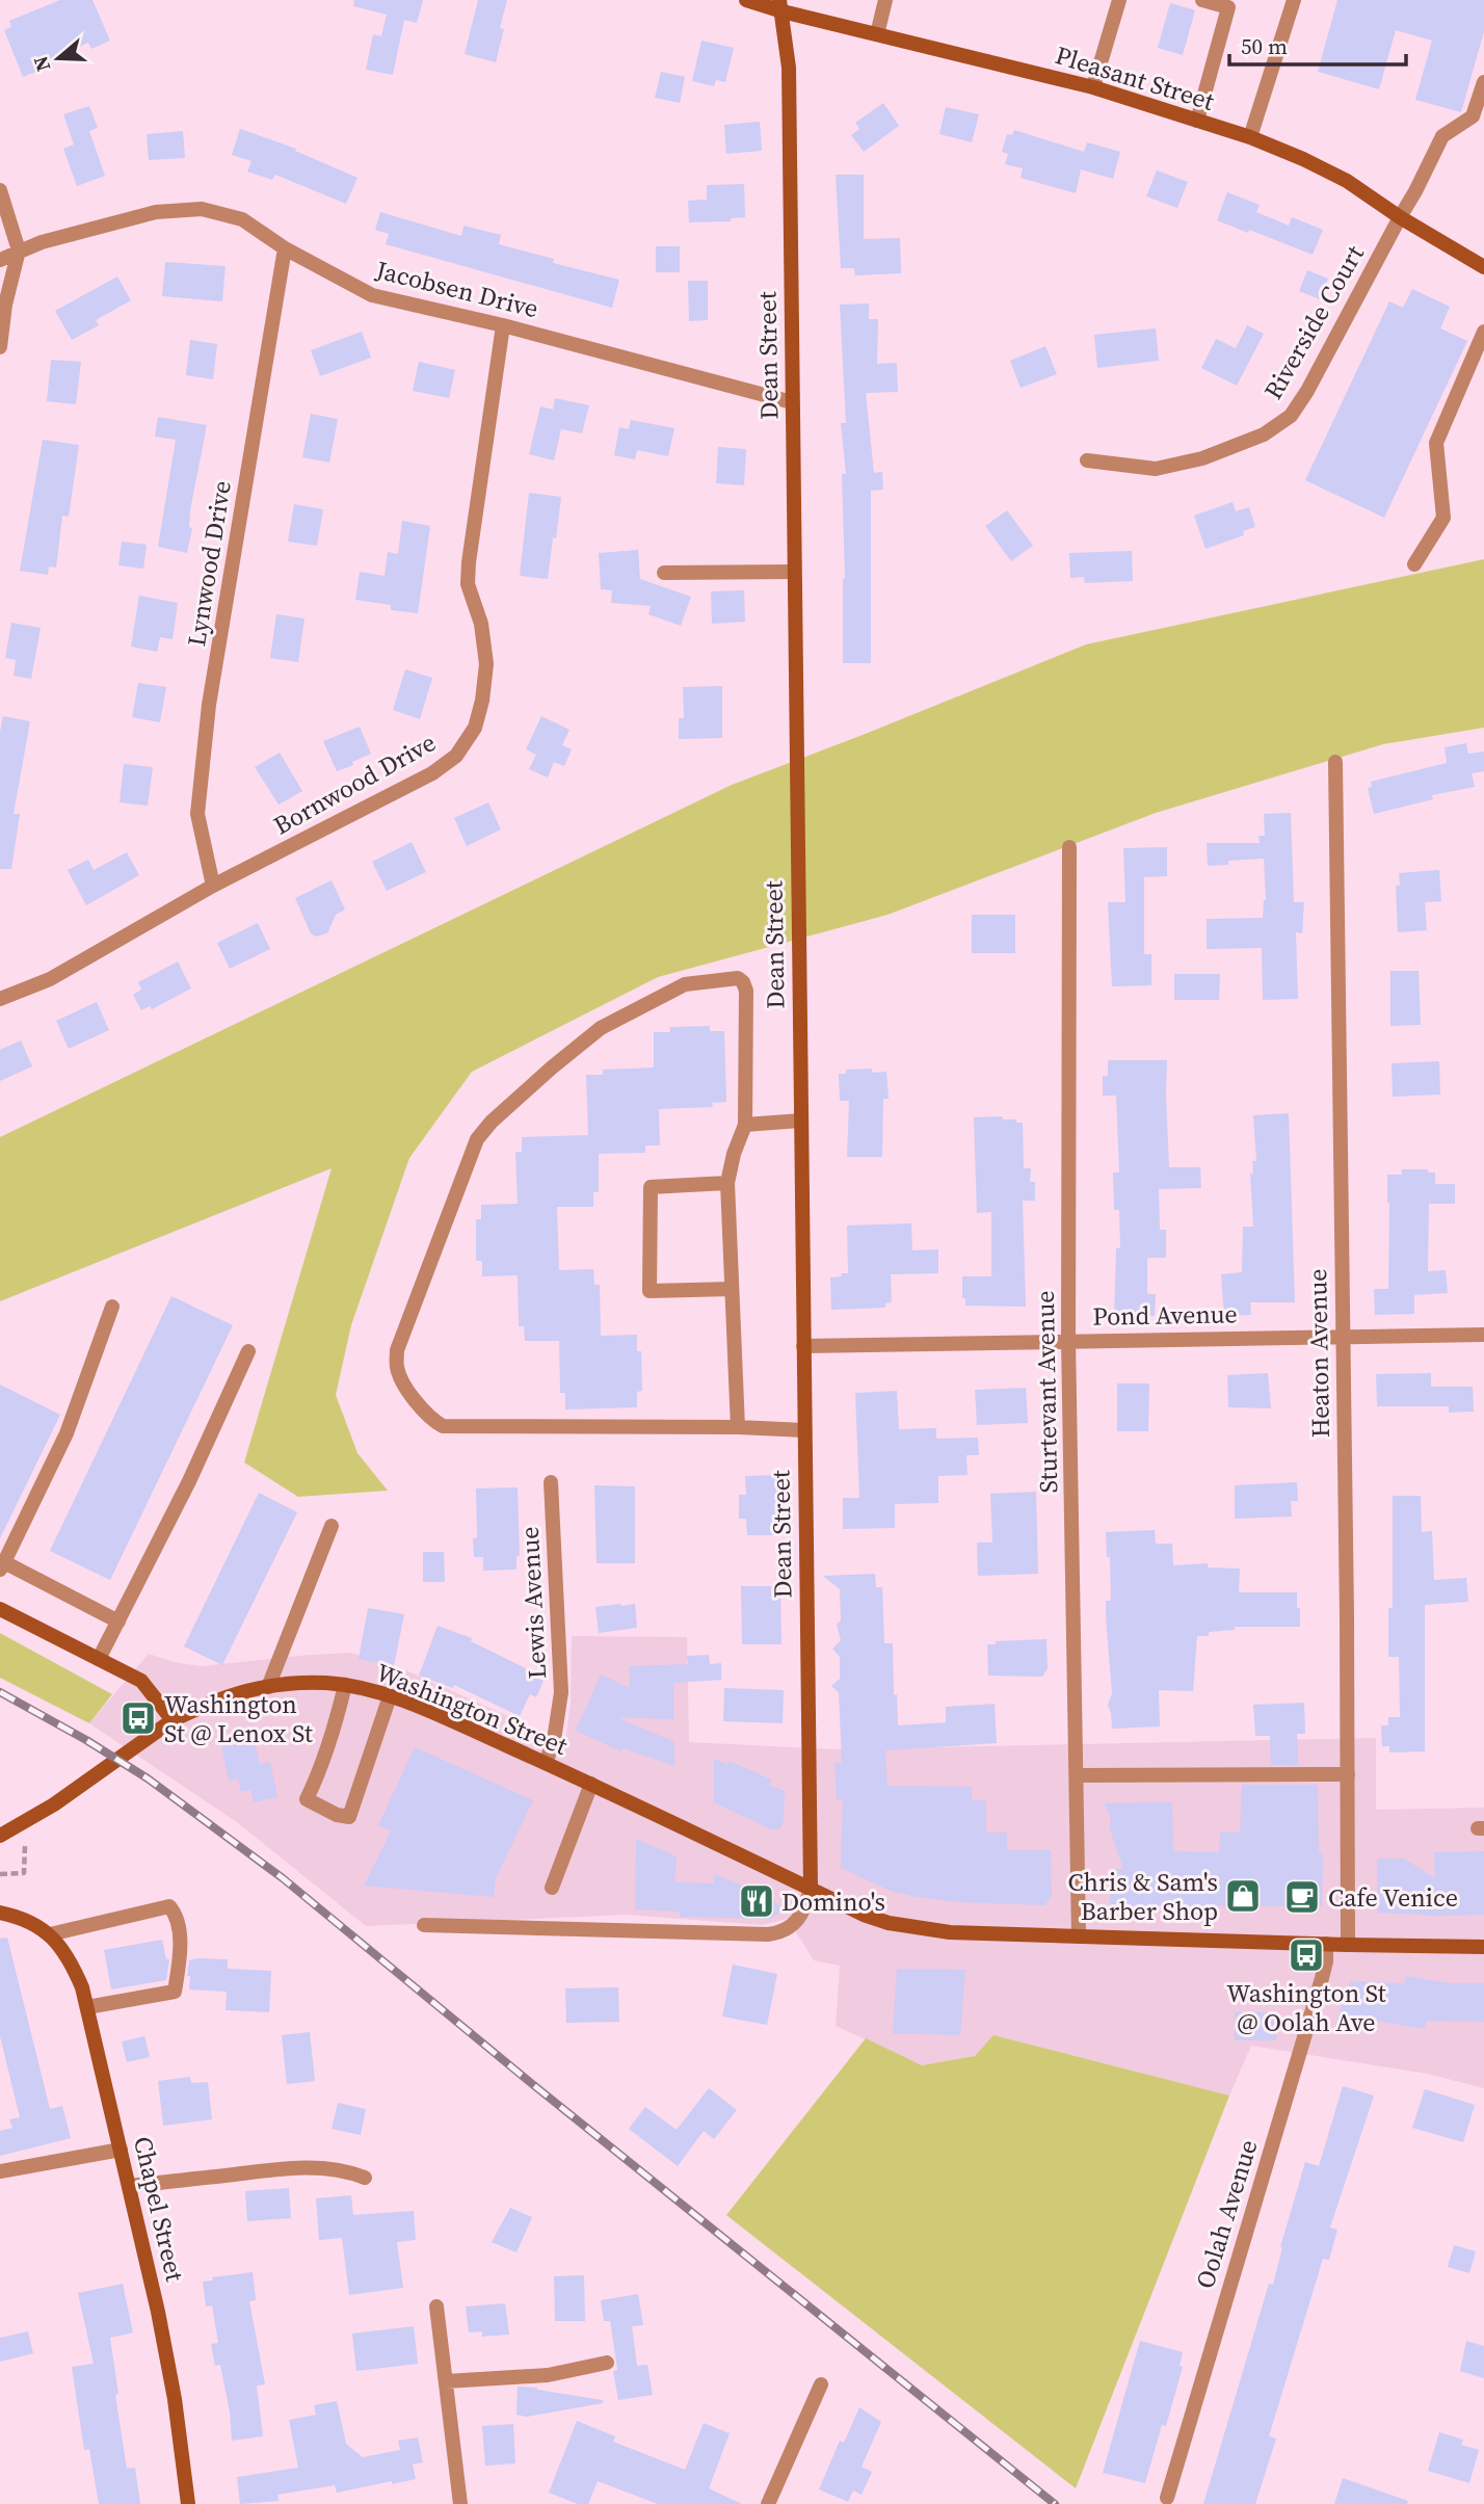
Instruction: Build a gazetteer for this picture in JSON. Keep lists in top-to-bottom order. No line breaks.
{"streets":{"main road":["Pleasant Street","Dean Street","Washington Street","Chapel Street"],"street":["Jacobsen Drive","Riverside Court","Lynwood Drive","Bornwood Drive","Pond Avenue","Heaton Avenue","Sturtevant Avenue","Lewis Avenue","Oolah Avenue"]},"crossings":[["Pleasant Street","Riverside Court"],["Pleasant Street","Dean Street"],["Jacobsen Drive","Dean Street"],["Jacobsen Drive","Lynwood Drive"],["Jacobsen Drive","Bornwood Drive"],["Dean Street","Pond Avenue"],["Dean Street","Washington Street"],["Lynwood Drive","Bornwood Drive"],["Pond Avenue","Heaton Avenue"],["Pond Avenue","Sturtevant Avenue"],["Heaton Avenue","Washington Street"],["Sturtevant Avenue","Washington Street"],["Lewis Avenue","Washington Street"],["Washington Street","Oolah Avenue"]],"places":{"bus stop":["Washington St @ Lenox St","Washington St @ Oolah Ave"],"shop":["Chris & Sam's Barber Shop"],"cafe":["Cafe Venice"],"restaurant":["Domino's"]},"scale_bar":"50 m","north":"left"}
